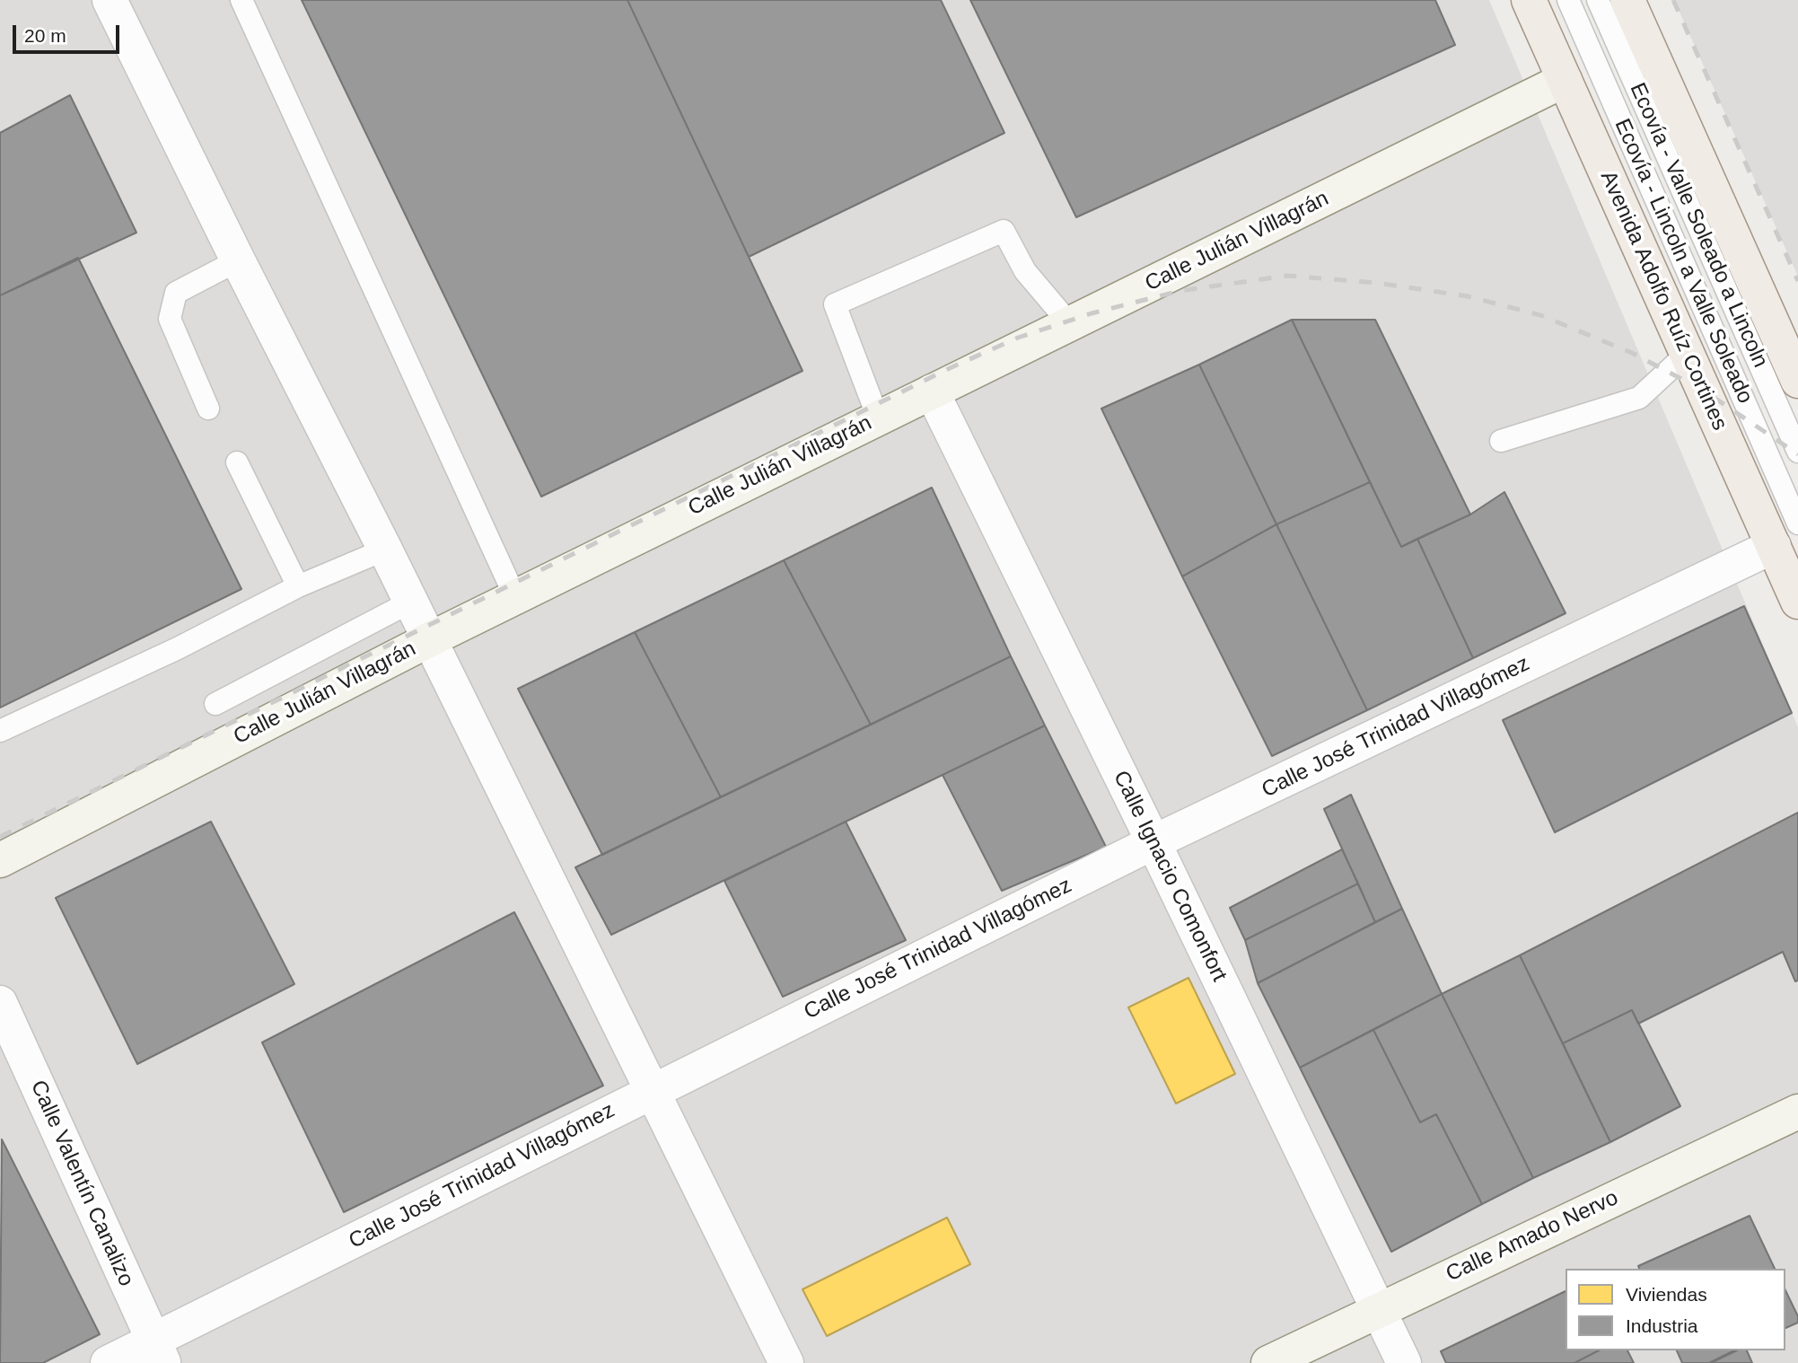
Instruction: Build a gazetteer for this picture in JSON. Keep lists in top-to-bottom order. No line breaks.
{"streets":{"main road":["Avenida Adolfo Ruíz Cortines"],"street":["Calle Julián Villagrán","Calle José Trinidad Villagómez","Calle Ignacio Comonfort","Calle Valentín Canalizo","Calle Amado Nervo"],"lane":["Ecovía - Valle Soleado a Lincoln","Ecovía - Lincoln a Valle Soleado"]},"crossings":[["Calle Julián Villagrán","Avenida Adolfo Ruíz Cortines"],["Calle Julián Villagrán","Calle Ignacio Comonfort"],["Avenida Adolfo Ruíz Cortines","Calle José Trinidad Villagómez"],["Calle José Trinidad Villagómez","Calle Ignacio Comonfort"],["Calle José Trinidad Villagómez","Calle Valentín Canalizo"],["Calle Ignacio Comonfort","Calle Amado Nervo"]],"legend":["Viviendas","Industria"],"scale_bar":"20 m"}
